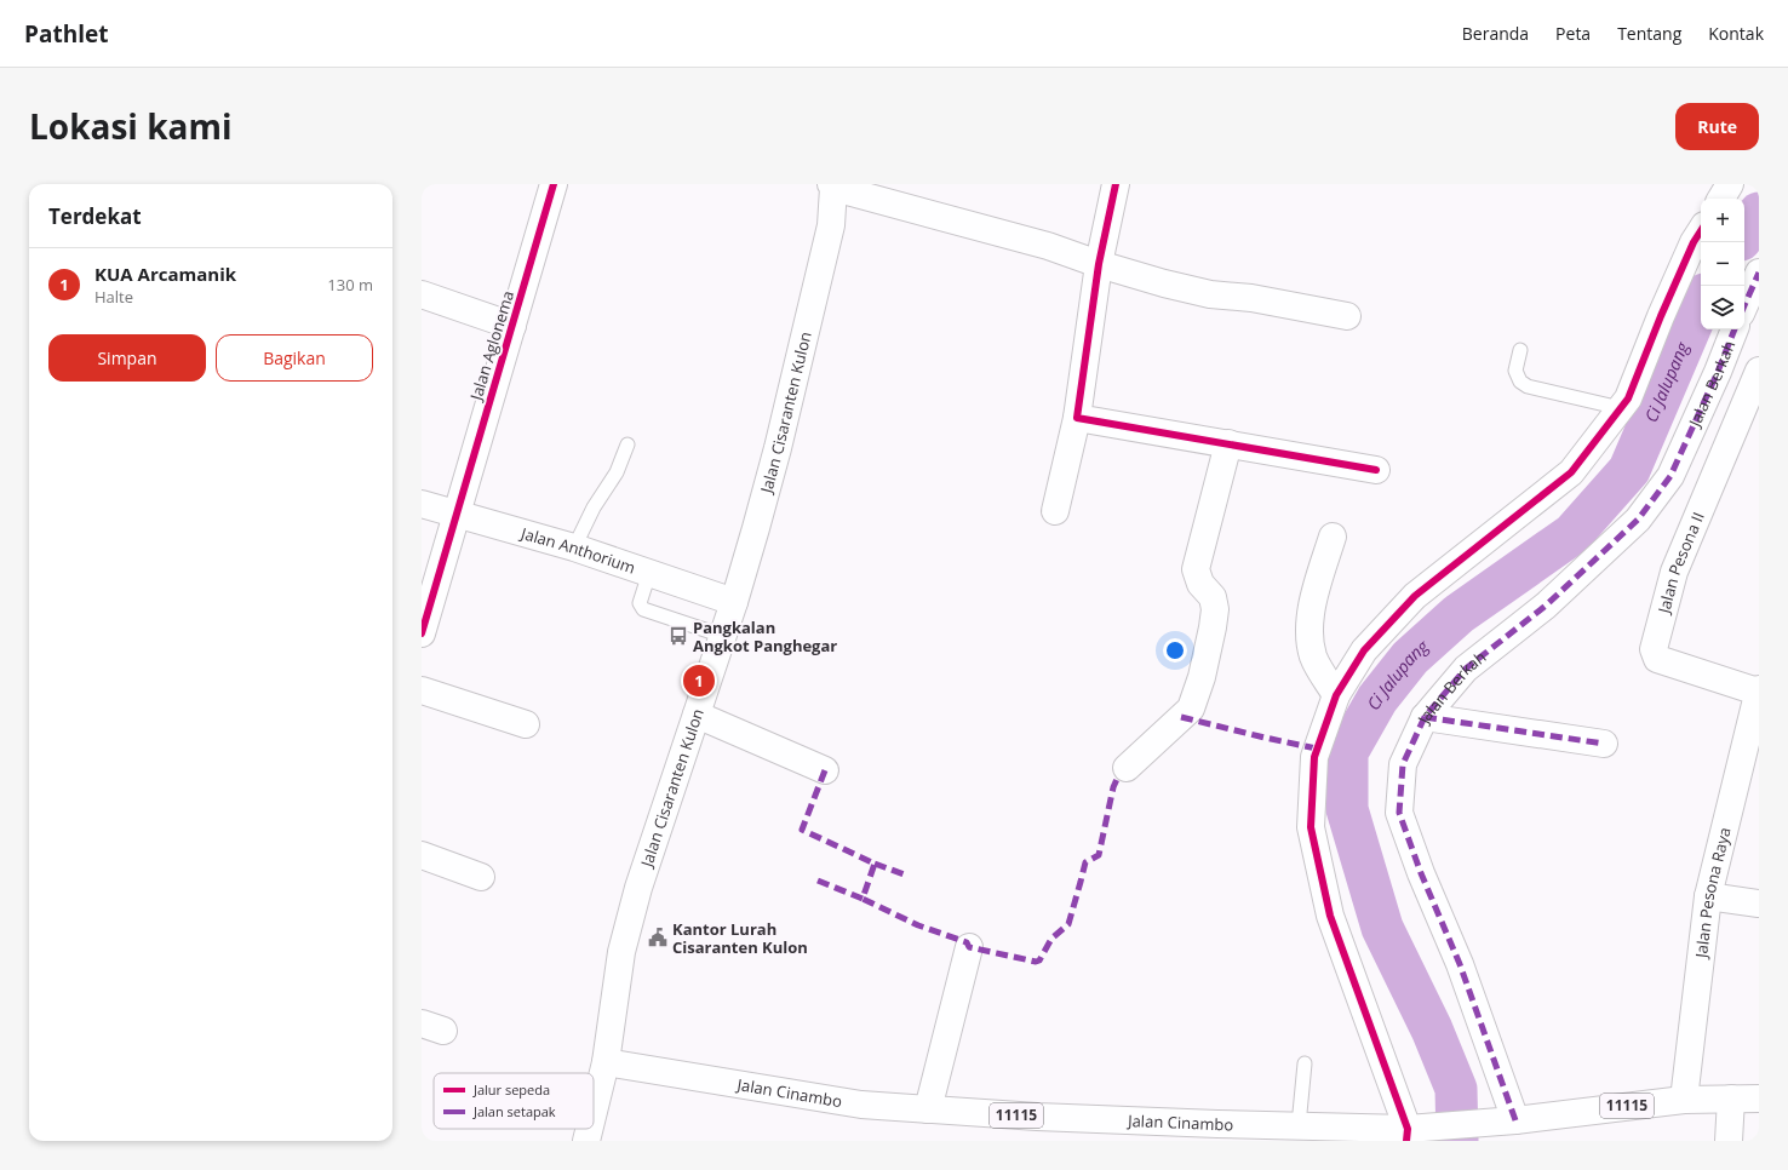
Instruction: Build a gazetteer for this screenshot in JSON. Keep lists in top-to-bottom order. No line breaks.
{"streets":{"street":["Jalan Aglonema","Jalan Berkah","Jalan Cisaranten Kulon","Jalan Anthorium","Jalan Pesona II","Jalan Pesona Raya","Jalan Cinambo","11115"]},"crossings":[["Jalan Aglonema","Jalan Anthorium"],["Jalan Berkah","Jalan Cinambo"],["Jalan Cisaranten Kulon","Jalan Anthorium"],["Jalan Cisaranten Kulon","Jalan Cinambo"],["Jalan Pesona II","Jalan Pesona Raya"],["Jalan Pesona Raya","Jalan Cinambo"]],"water":["Ci Jalupang"],"places":{"bus stop":["Pangkalan Angkot Panghegar"],"public building":["Kantor Lurah Cisaranten Kulon"]},"legend":["Jalur sepeda","Jalan setapak"],"page":{"header":"Pathlet","nav":["Beranda","Peta","Tentang","Kontak"],"title":"Lokasi kami","buttons":["Rute",["Simpan","Bagikan"]],"heading":"Terdekat","map_buttons":["+","−"],"list":[{"mark":"1","name":"KUA Arcamanik","note":"Halte","value":"130 m"}],"pins":"1"}}
